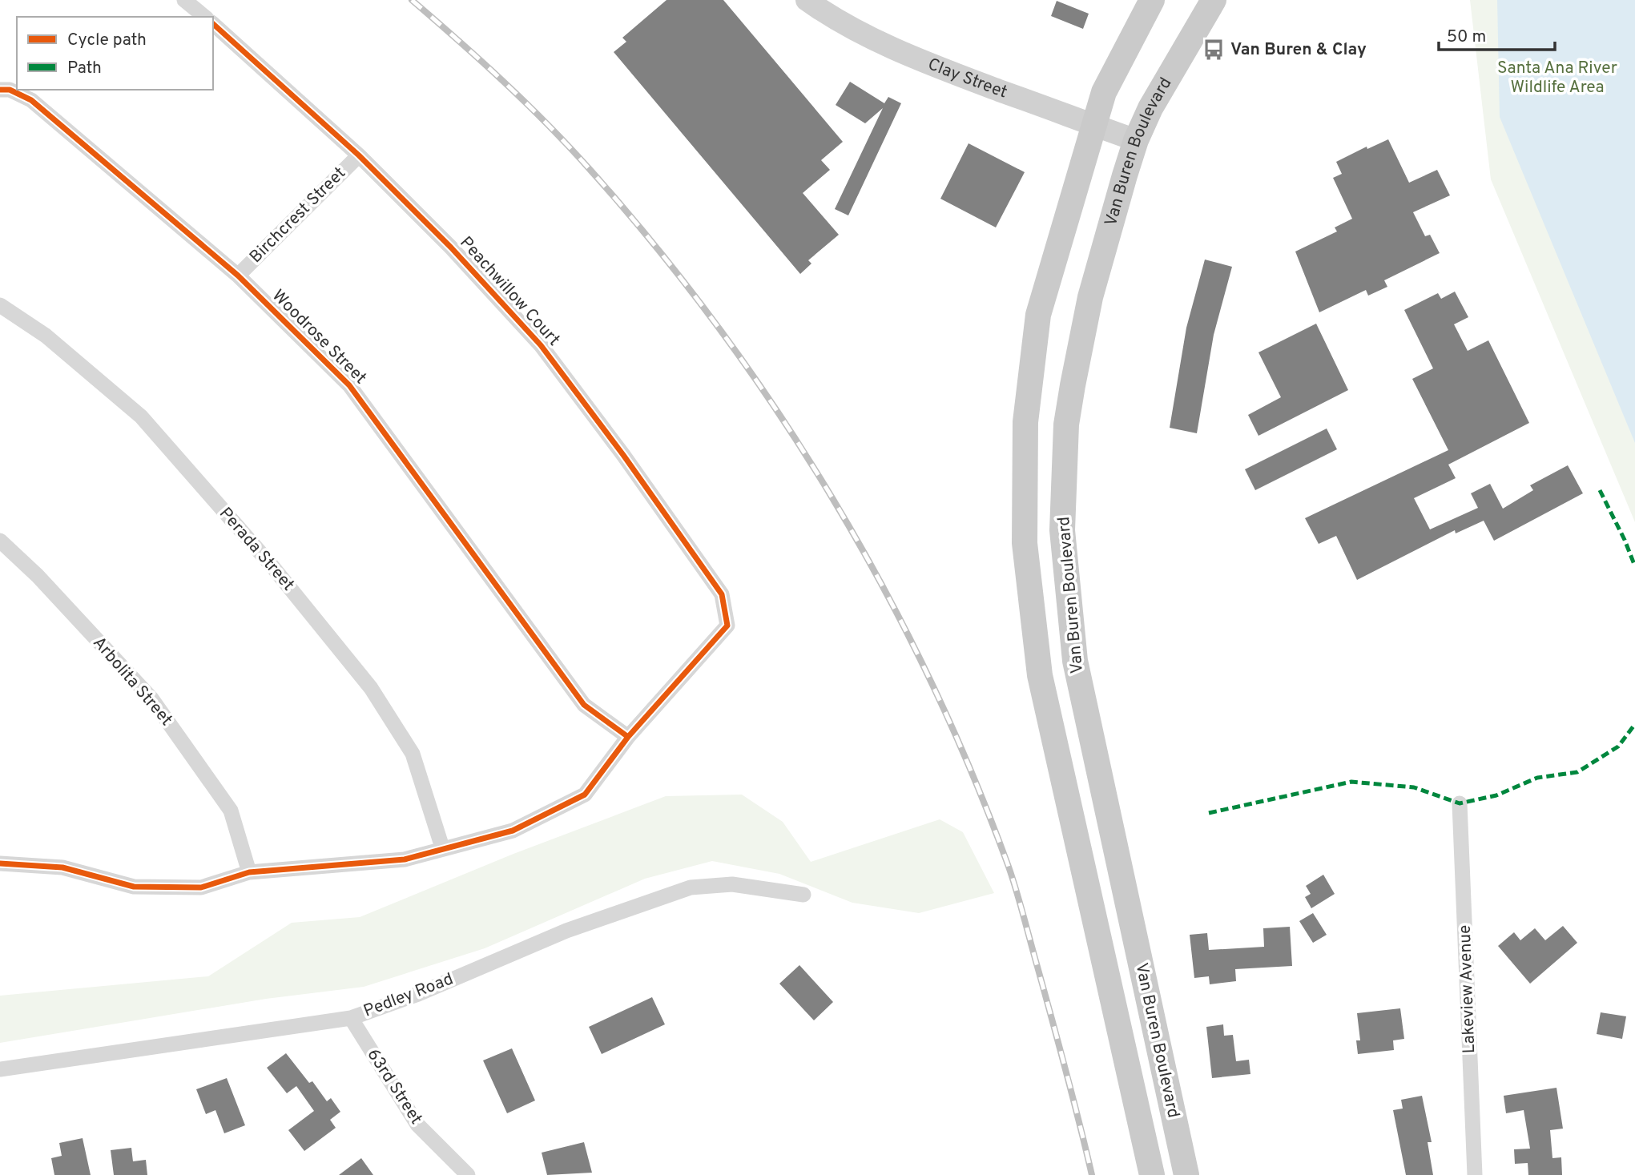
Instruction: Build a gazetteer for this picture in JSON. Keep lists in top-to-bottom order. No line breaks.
{"streets":{"main road":["Clay Street","Van Buren Boulevard"],"street":["Birchcrest Street","Peachwillow Court","Woodrose Street","Perada Street","Arbolita Street","Lakeview Avenue","Pedley Road","63rd Street"]},"crossings":[["Clay Street","Van Buren Boulevard"],["Birchcrest Street","Peachwillow Court"],["Birchcrest Street","Woodrose Street"],["Peachwillow Court","Woodrose Street"],["Pedley Road","63rd Street"]],"parks":["Santa Ana River Wildlife Area"],"places":{"bus stop":["Van Buren & Clay"]},"legend":["Cycle path","Path"],"scale_bar":"50 m"}
